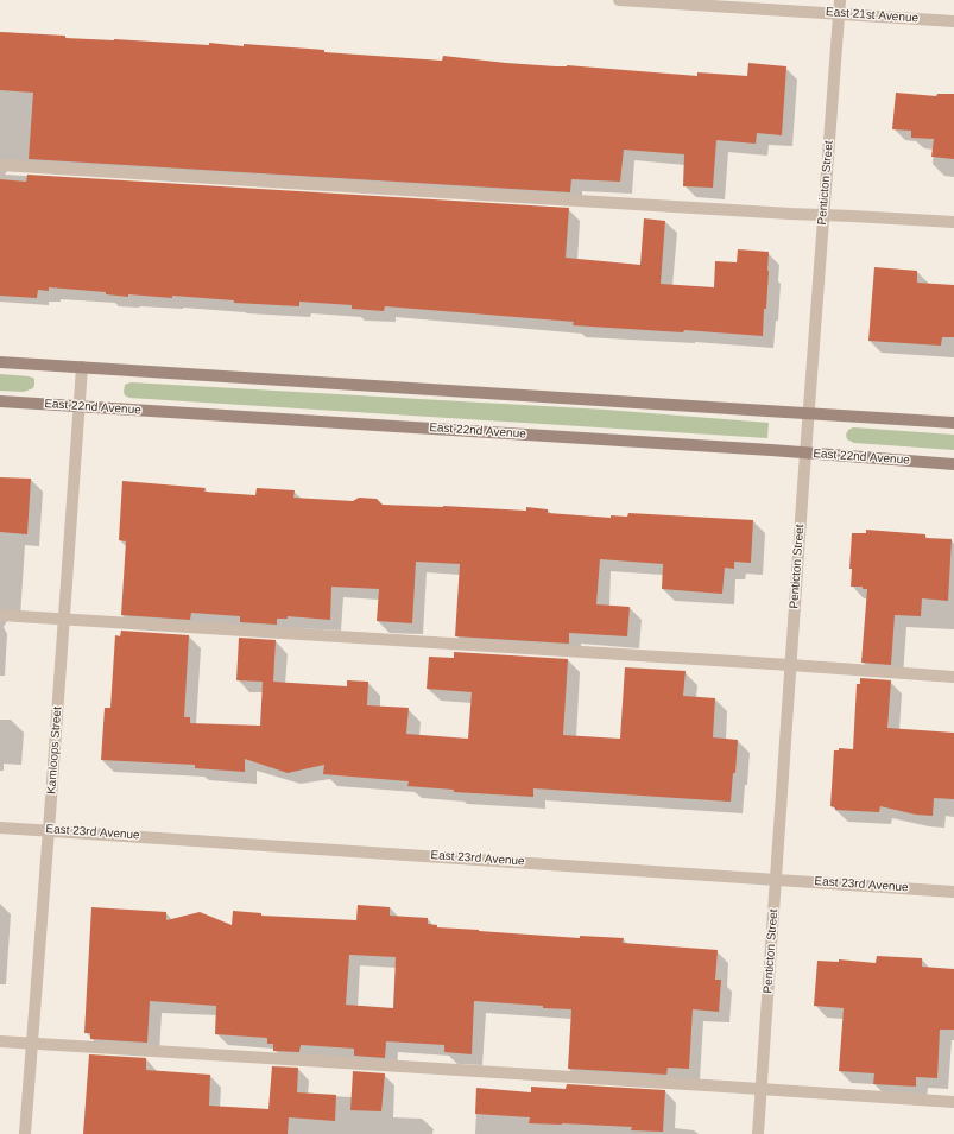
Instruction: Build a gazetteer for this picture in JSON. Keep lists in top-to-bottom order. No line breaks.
{"streets":{"street":["East 21st Avenue","Penticton Street","East 22nd Avenue","Kamloops Street","East 23rd Avenue"]},"crossings":[["East 21st Avenue","Penticton Street"],["Penticton Street","East 22nd Avenue"],["Penticton Street","East 23rd Avenue"],["East 22nd Avenue","Kamloops Street"],["Kamloops Street","East 23rd Avenue"]]}
